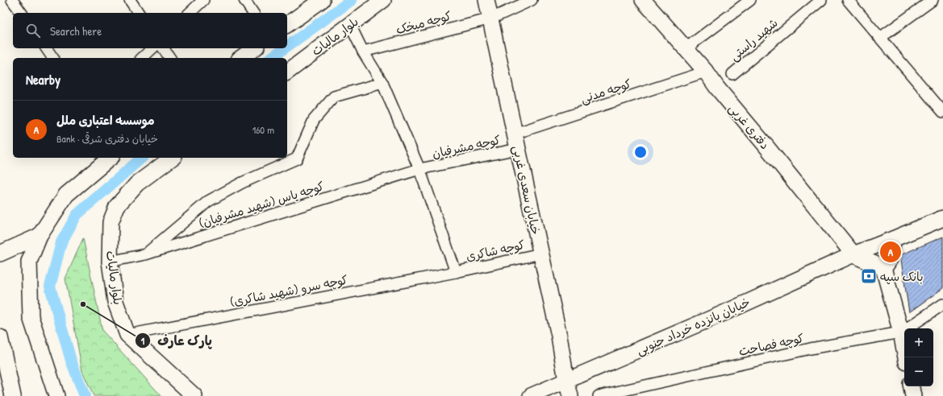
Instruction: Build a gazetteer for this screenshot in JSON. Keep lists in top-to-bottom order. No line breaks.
{"streets":{"street":["کوچه میخک","بلوار مالیات","شهید راستی","کوچه مدنی","دفتری غربی","کوچه مشرفیان","خیابان سعدی غربی","کوچه یاس (شهید مشرفیان)","کوچه شاکری","کوچه سرو (شهید شاکری)","خیابان پانزده خرداد جنوبی","کوچه فصاحت"]},"crossings":[["کوچه میخک","خیابان سعدی غربی"],["بلوار مالیات","کوچه یاس (شهید مشرفیان)"],["بلوار مالیات","کوچه سرو (شهید شاکری)"],["کوچه مدنی","دفتری غربی"],["کوچه مدنی","خیابان سعدی غربی"],["دفتری غربی","خیابان پانزده خرداد جنوبی"],["کوچه مشرفیان","خیابان سعدی غربی"],["کوچه مشرفیان","کوچه یاس (شهید مشرفیان)"],["خیابان سعدی غربی","کوچه شاکری"],["خیابان سعدی غربی","خیابان پانزده خرداد جنوبی"],["کوچه شاکری","کوچه سرو (شهید شاکری)"]],"places":{"bank":["بانک سپه"],"other":["پارک عارف"]},"page":{"search":"Search here","heading":"Nearby","list":[{"mark":"A","name":"موسسه اعتباری ملل","note":"Bank · خیابان دفتری شرقی","value":"160 m"}],"pins":"A","map_buttons":["+","−"]}}
